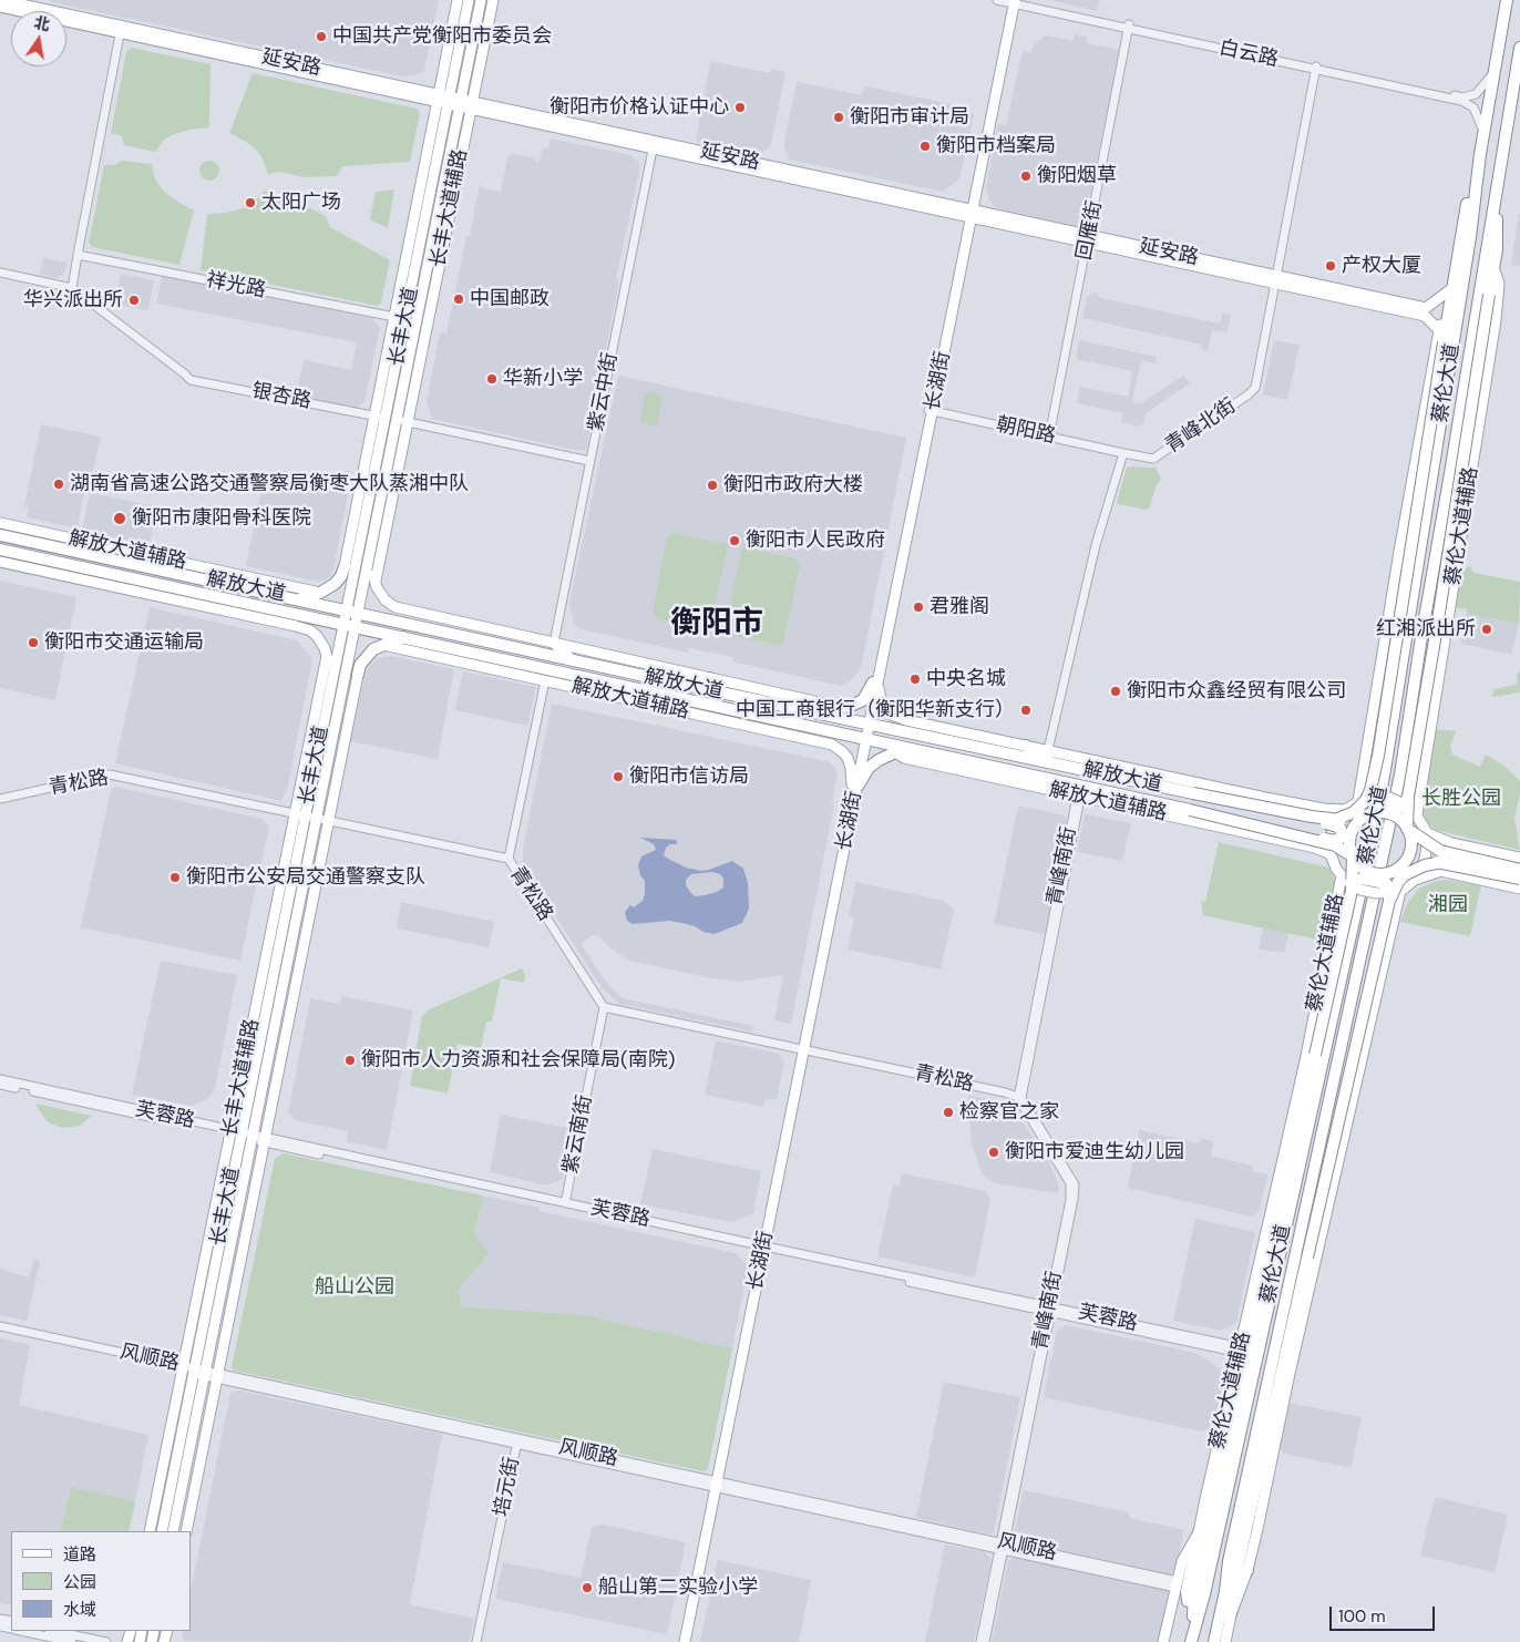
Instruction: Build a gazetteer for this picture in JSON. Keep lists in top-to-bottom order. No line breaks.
{"streets":{"highway":["蔡伦大道","解放大道"],"main road":["延安路","长丰大道辅路","长丰大道","长湖街","蔡伦大道辅路","解放大道辅路"],"street":["白云路","回雁街","祥光路","紫云中街","银杏路","青峰北街","朝阳路","青松路","青峰南街","芙蓉路","紫云南街","风顺路","培元街"]},"crossings":[["白云路","回雁街"],["白云路","长湖街"],["白云路","蔡伦大道"],["白云路","青峰北街"],["延安路","长丰大道辅路"],["延安路","回雁街"],["延安路","长丰大道"],["延安路","长湖街"],["延安路","紫云中街"],["延安路","青峰北街"],["长丰大道辅路","祥光路"],["长丰大道辅路","长丰大道"],["长丰大道辅路","银杏路"],["长丰大道辅路","解放大道辅路"],["长丰大道辅路","青松路"],["长丰大道辅路","芙蓉路"],["长丰大道辅路","风顺路"],["回雁街","朝阳路"],["长丰大道","银杏路"],["长丰大道","解放大道"],["长丰大道","青松路"],["长丰大道","芙蓉路"],["长丰大道","风顺路"],["长湖街","朝阳路"],["长湖街","解放大道辅路"],["长湖街","解放大道"],["长湖街","青松路"],["长湖街","芙蓉路"],["长湖街","风顺路"],["紫云中街","银杏路"],["紫云中街","解放大道辅路"],["青峰北街","朝阳路"],["解放大道辅路","解放大道"],["解放大道辅路","青峰南街"],["解放大道","青峰南街"],["青松路","青峰南街"],["青松路","紫云南街"],["青峰南街","芙蓉路"],["青峰南街","风顺路"],["风顺路","培元街"]],"districts":["衡阳市"],"parks":["长胜公园","湘园","船山公园"],"places":["中国共产党衡阳市委员会","衡阳市价格认证中心","衡阳市审计局","衡阳市档案局","衡阳烟草","太阳广场","产权大厦","中国邮政","华兴派出所","华新小学","湖南省高速公路交通警察局衡枣大队蒸湘中队","衡阳市政府大楼","衡阳市康阳骨科医院","衡阳市人民政府","君雅阁","红湘派出所","衡阳市交通运输局","中央名城","衡阳市众鑫经贸有限公司","中国工商银行（衡阳华新支行）","衡阳市信访局","衡阳市公安局交通警察支队","衡阳市人力资源和社会保障局(南院)","检察官之家","衡阳市爱迪生幼儿园","船山第二实验小学"],"legend":["道路","公园","水域"],"scale_bar":"100 m","north":"top"}
